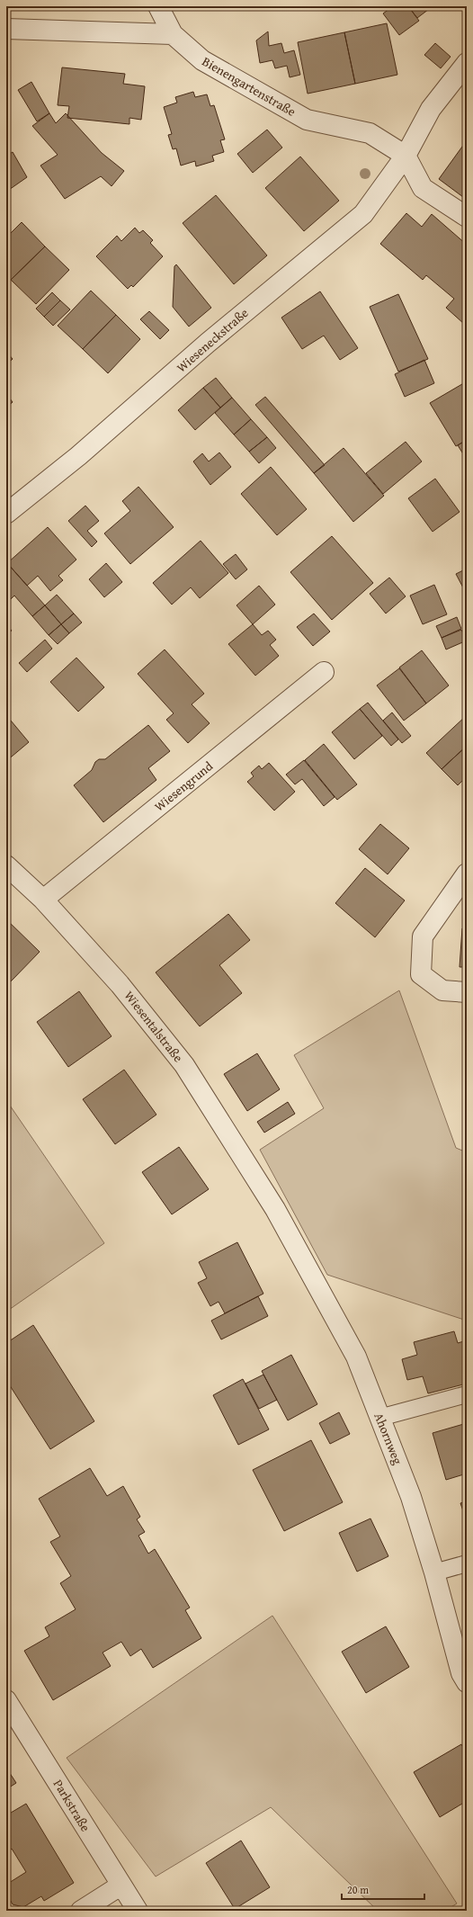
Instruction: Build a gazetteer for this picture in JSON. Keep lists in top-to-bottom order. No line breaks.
{"streets":{"street":["Bienengartenstraße","Wieseneckstraße","Wiesengrund","Wiesentalstraße","Ahornweg","Parkstraße"]},"crossings":[["Bienengartenstraße","Wieseneckstraße"],["Wiesengrund","Wiesentalstraße"],["Wiesentalstraße","Ahornweg"]],"scale_bar":"20 m"}
